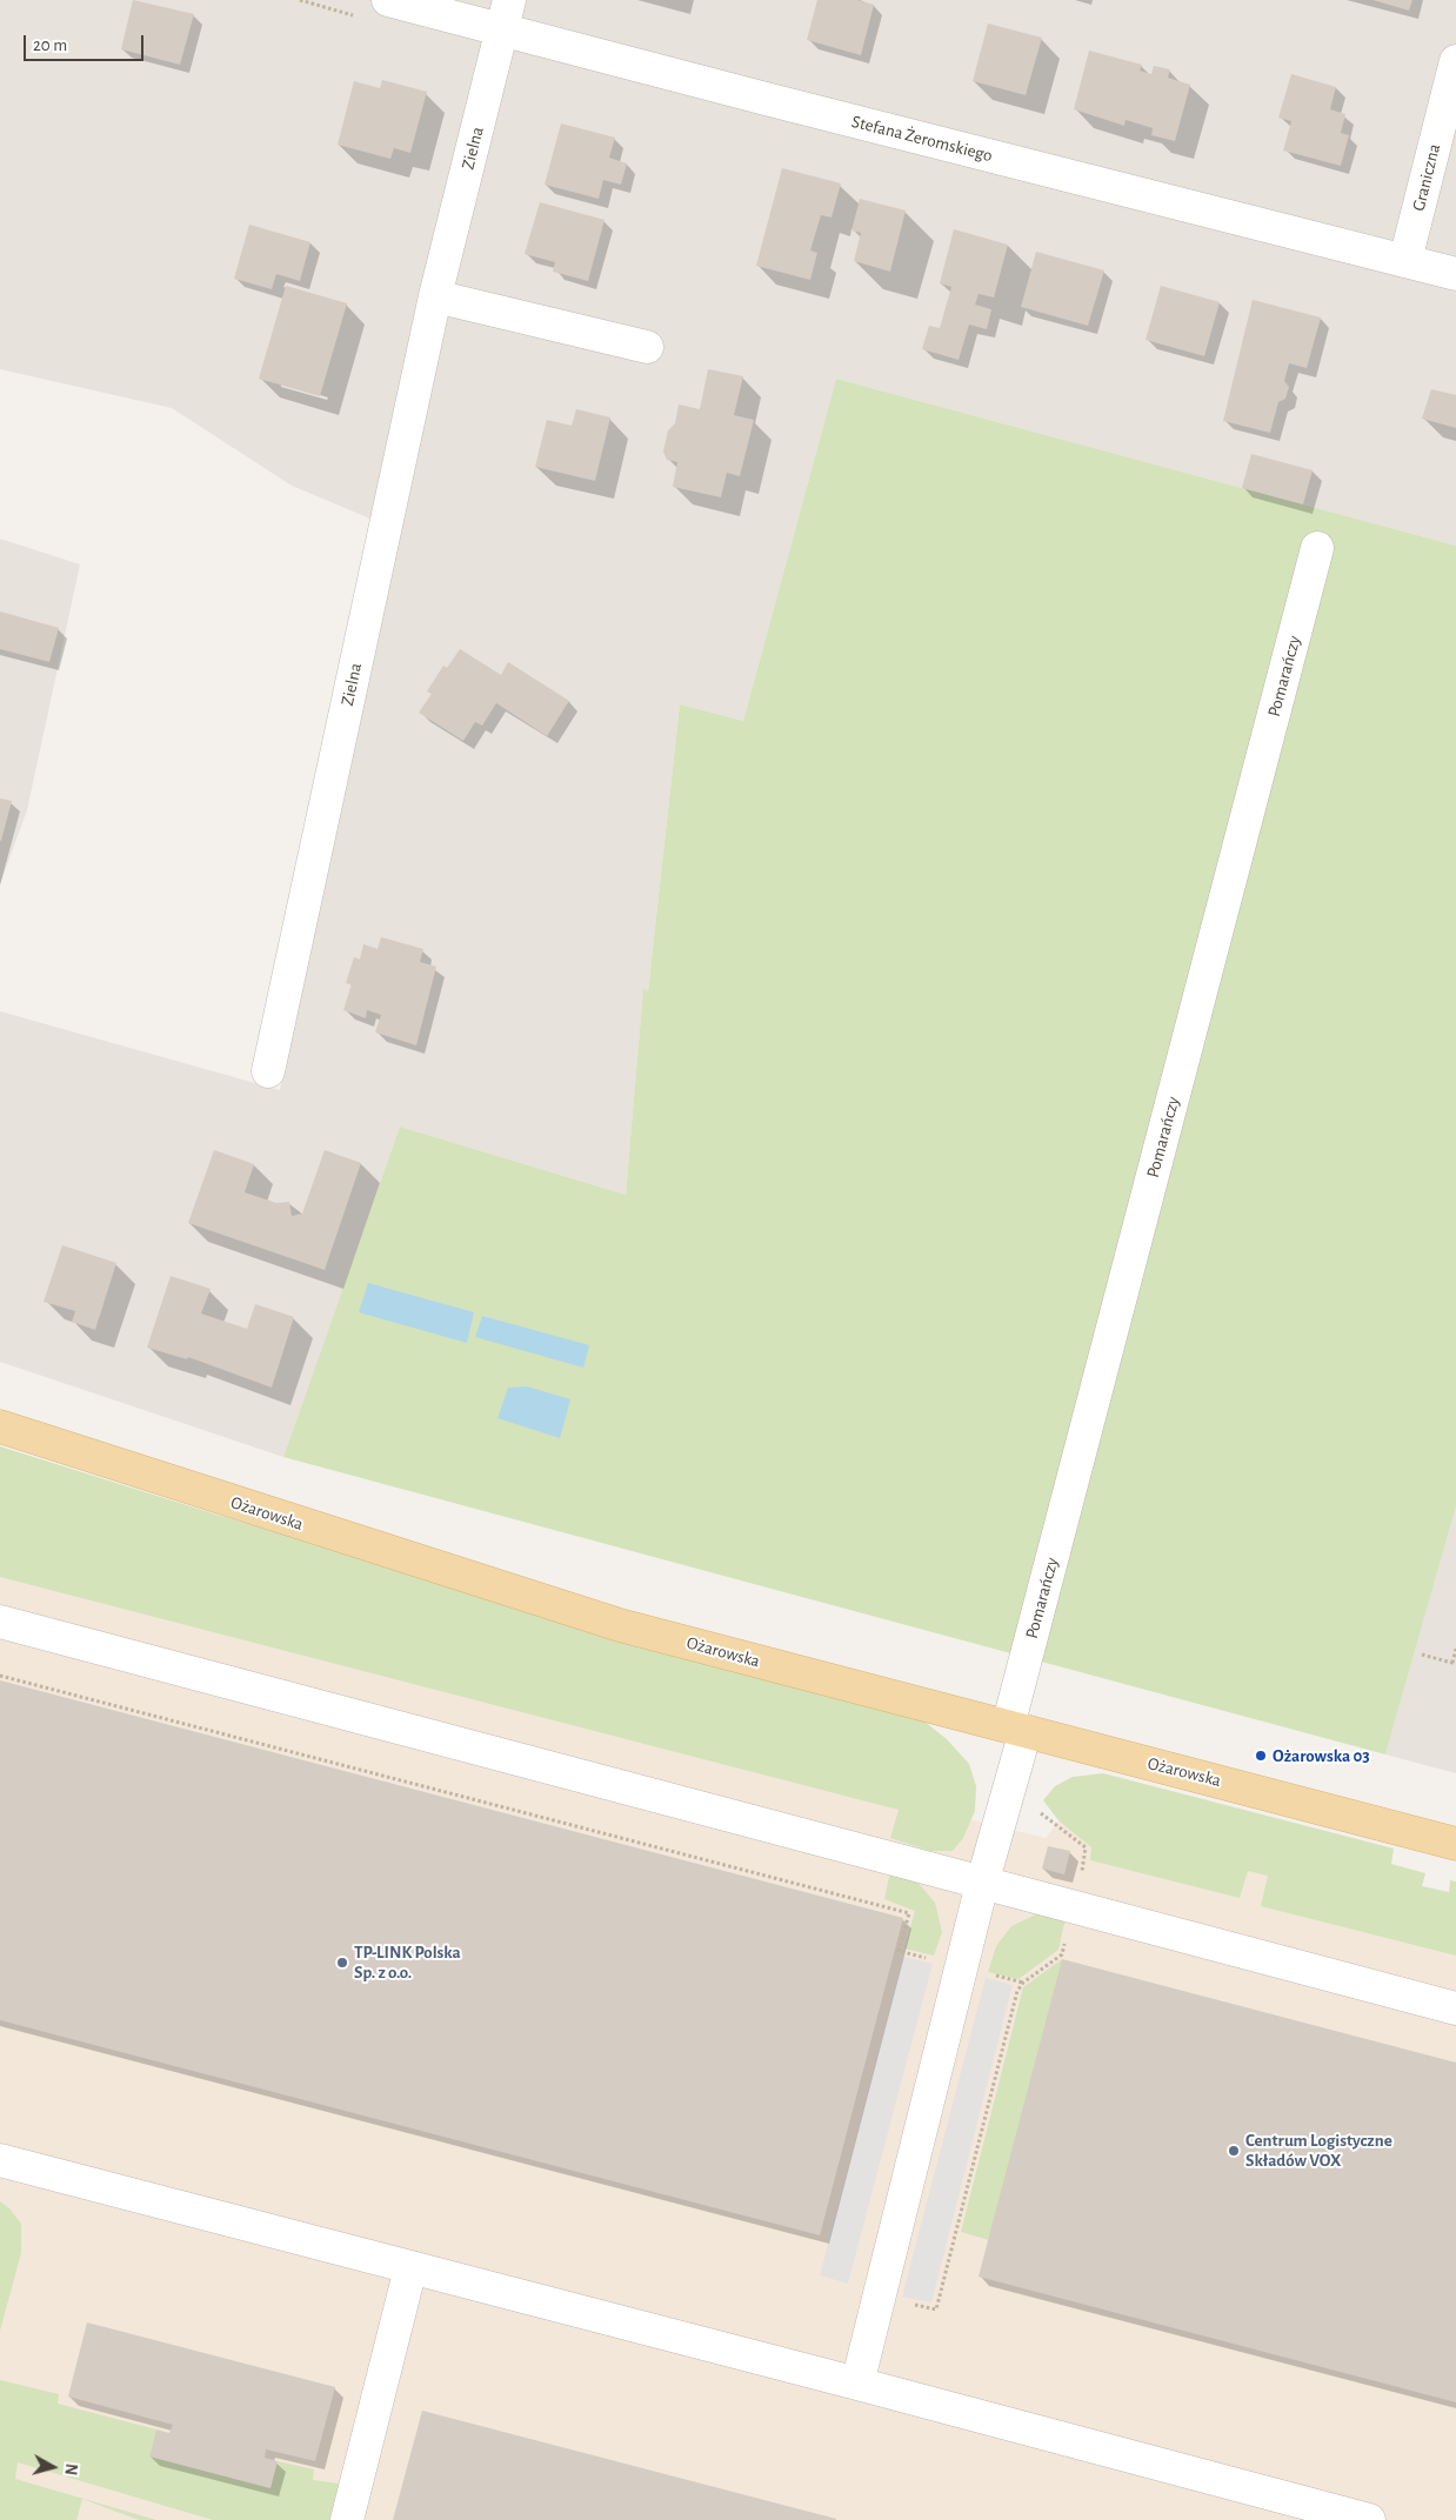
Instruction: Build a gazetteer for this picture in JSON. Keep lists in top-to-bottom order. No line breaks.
{"streets":{"main road":["Ożarowska"],"street":["Stefana Żeromskiego","Zielna","Graniczna","Pomarańczy"]},"crossings":[["Stefana Żeromskiego","Zielna"],["Stefana Żeromskiego","Graniczna"],["Pomarańczy","Ożarowska"]],"places":["Ożarowska 03","TP-LINK Polska Sp. z o.o.","Centrum Logistyczne Składów VOX"],"scale_bar":"20 m","north":"right"}
